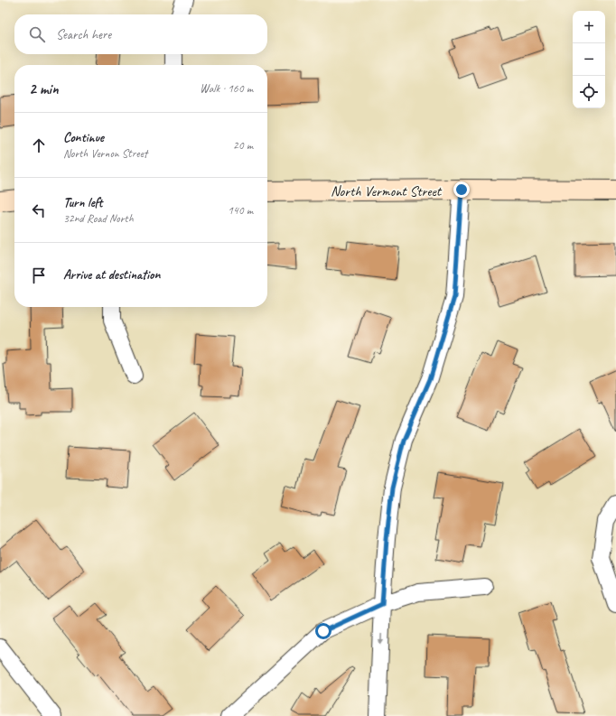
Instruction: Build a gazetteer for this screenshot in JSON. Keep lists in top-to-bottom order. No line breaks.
{"streets":{"street":["North Vermont Street"]},"page":{"map_buttons":["+","−"],"search":"Search here","heading":["2 min","Walk · 160 m"],"list":[["Continue","North Vernon Street","20 m"],["Turn left","32nd Road North","140 m"],"Arrive at destination"]}}
